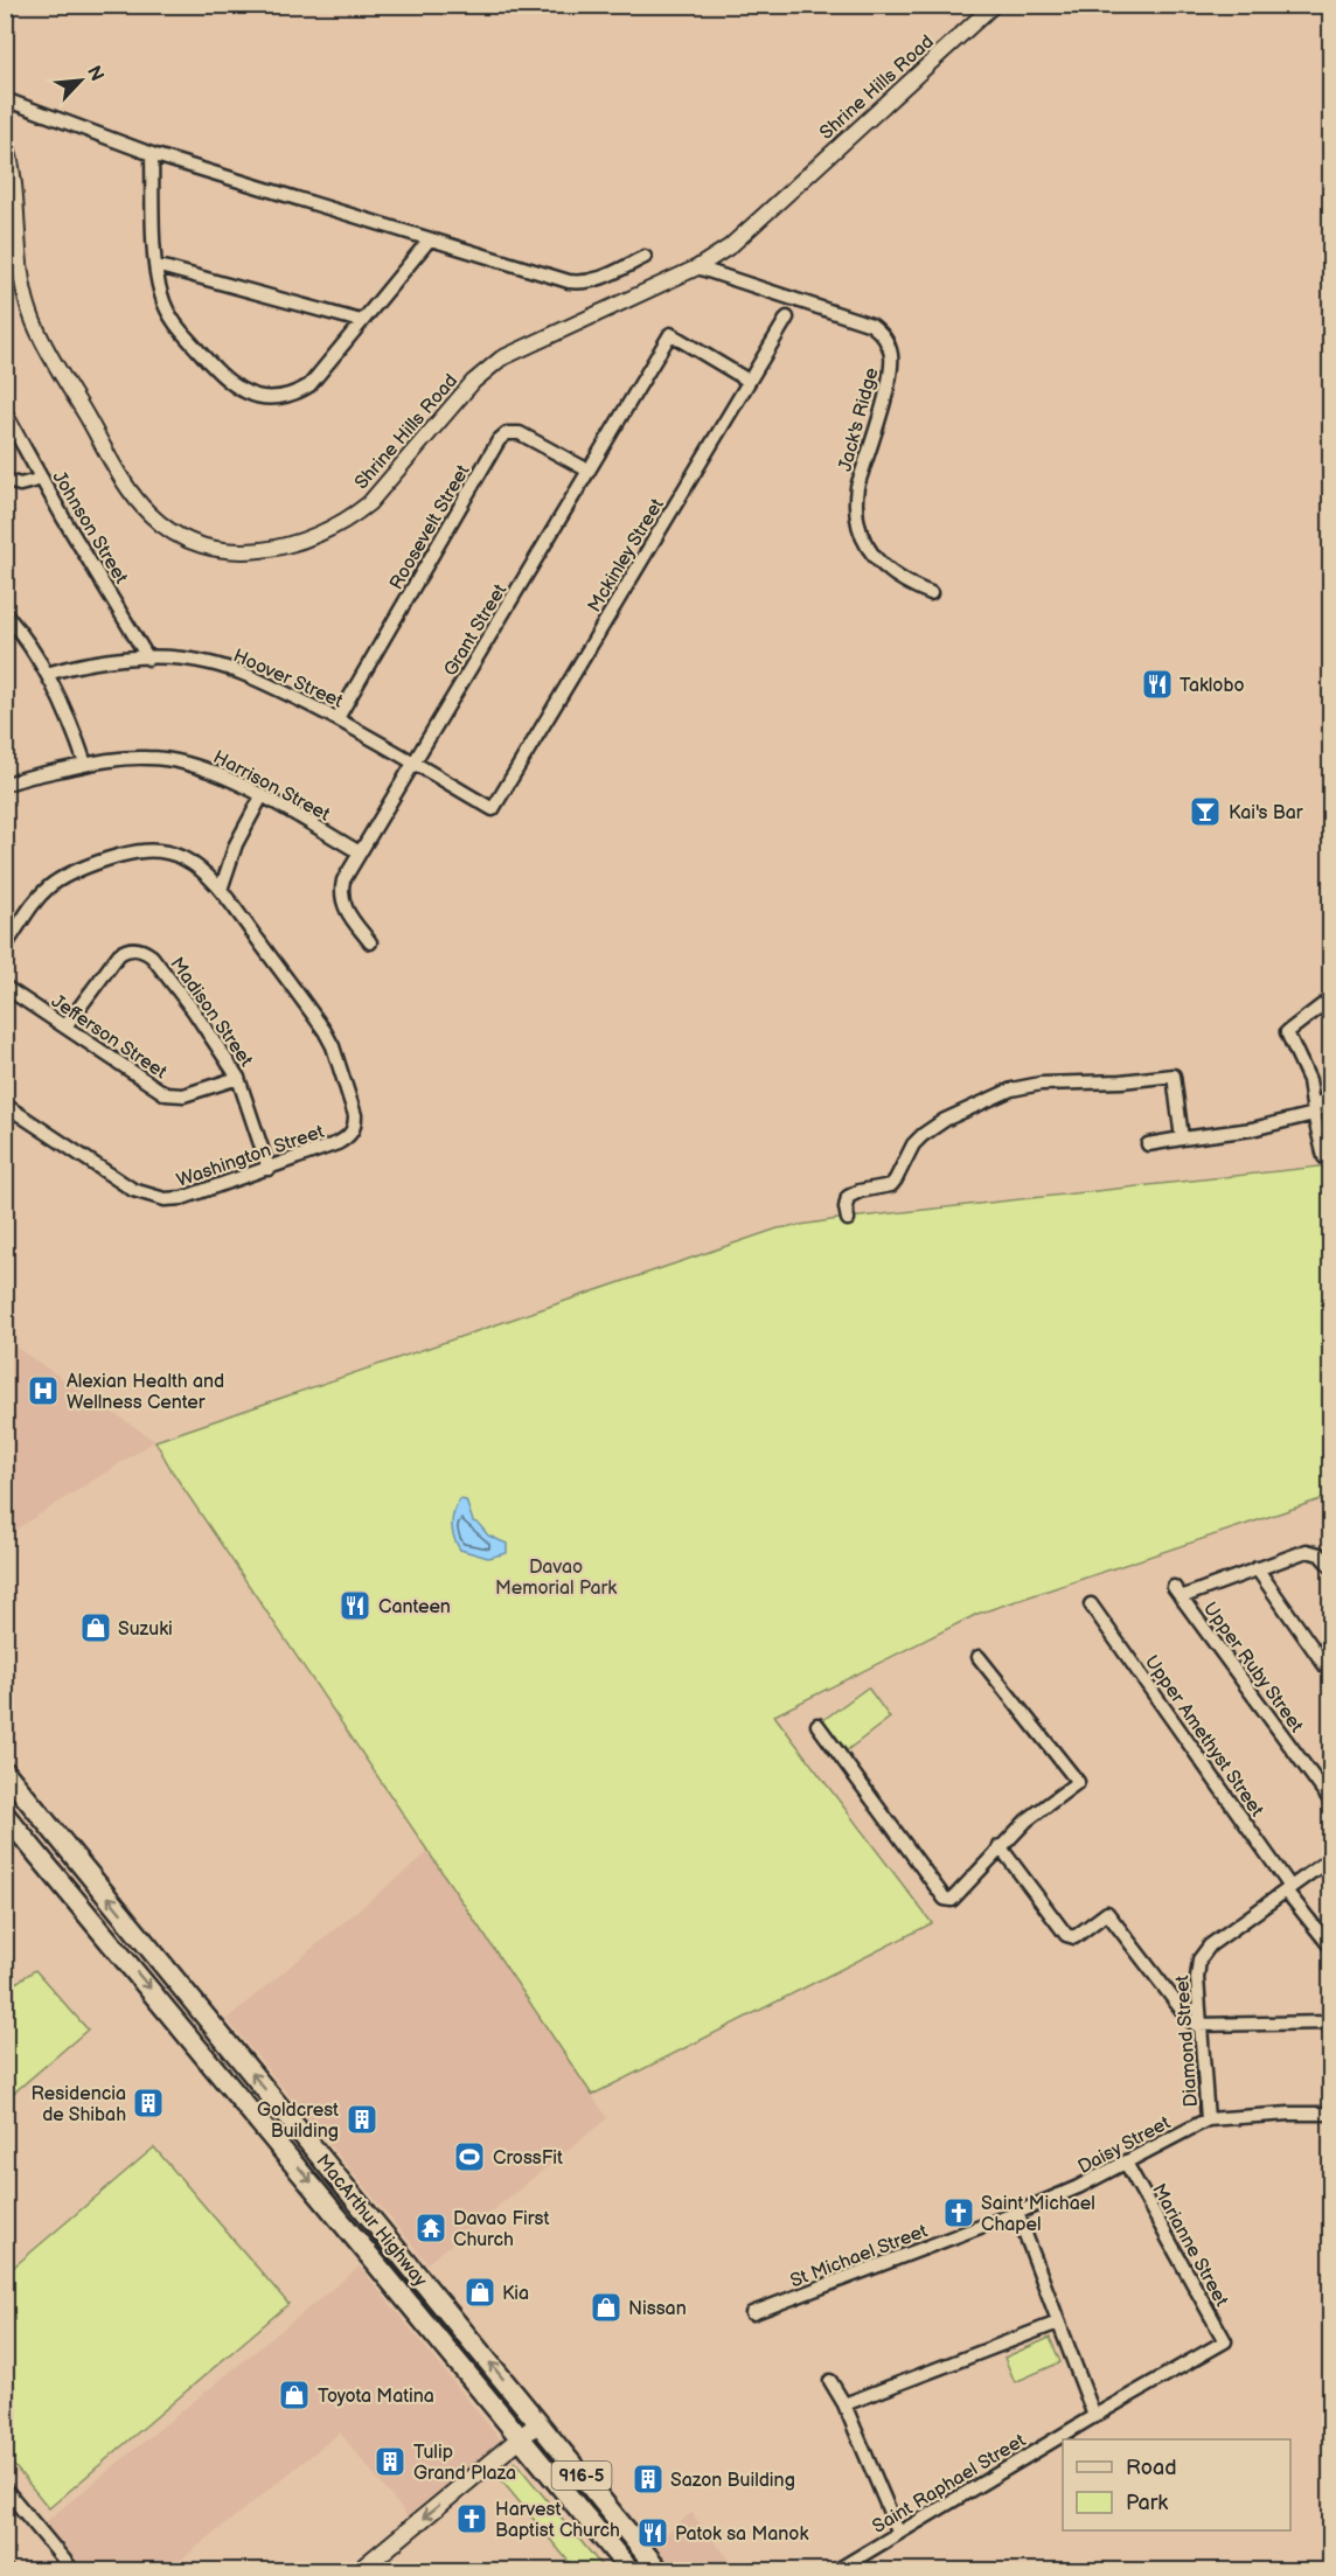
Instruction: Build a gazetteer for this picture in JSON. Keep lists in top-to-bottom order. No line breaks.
{"streets":{"main road":["MacArthur Highway","916-5"],"street":["Shrine Hills Road","Jack's Ridge","Johnson Street","Roosevelt Street","Mckinley Street","Grant Street","Hoover Street","Harrison Street","Madison Street","Jefferson Street","Washington Street","Upper Ruby Street","Upper Amethyst Street","Diamond Street","Daisy Street","Marianne Street","St Michael Street","Saint Raphael Street"]},"crossings":[["Shrine Hills Road","Jack's Ridge"],["Johnson Street","Hoover Street"],["Roosevelt Street","Grant Street"],["Roosevelt Street","Hoover Street"],["Mckinley Street","Grant Street"],["Mckinley Street","Hoover Street"],["Grant Street","Hoover Street"],["Grant Street","Harrison Street"],["Madison Street","Jefferson Street"],["Madison Street","Washington Street"],["Upper Amethyst Street","Diamond Street"],["Diamond Street","Daisy Street"],["Daisy Street","Marianne Street"],["Daisy Street","St Michael Street"],["Marianne Street","Saint Raphael Street"]],"parks":["Davao Memorial Park"],"places":{"restaurant":["Taklobo","Canteen","Patok sa Manok"],"bar":["Kai's Bar"],"hospital":["Alexian Health and Wellness Center"],"shop":["Suzuki","Kia","Nissan","Toyota Matina"],"building":["Residencia de Shibah","Goldcrest Building","Tulip Grand Plaza","Sazon Building"],"sports":["CrossFit"],"church":["Saint Michael Chapel","Harvest Baptist Church"],"temple":["Davao First Church"]},"legend":["Road","Park"],"north":"top right"}
